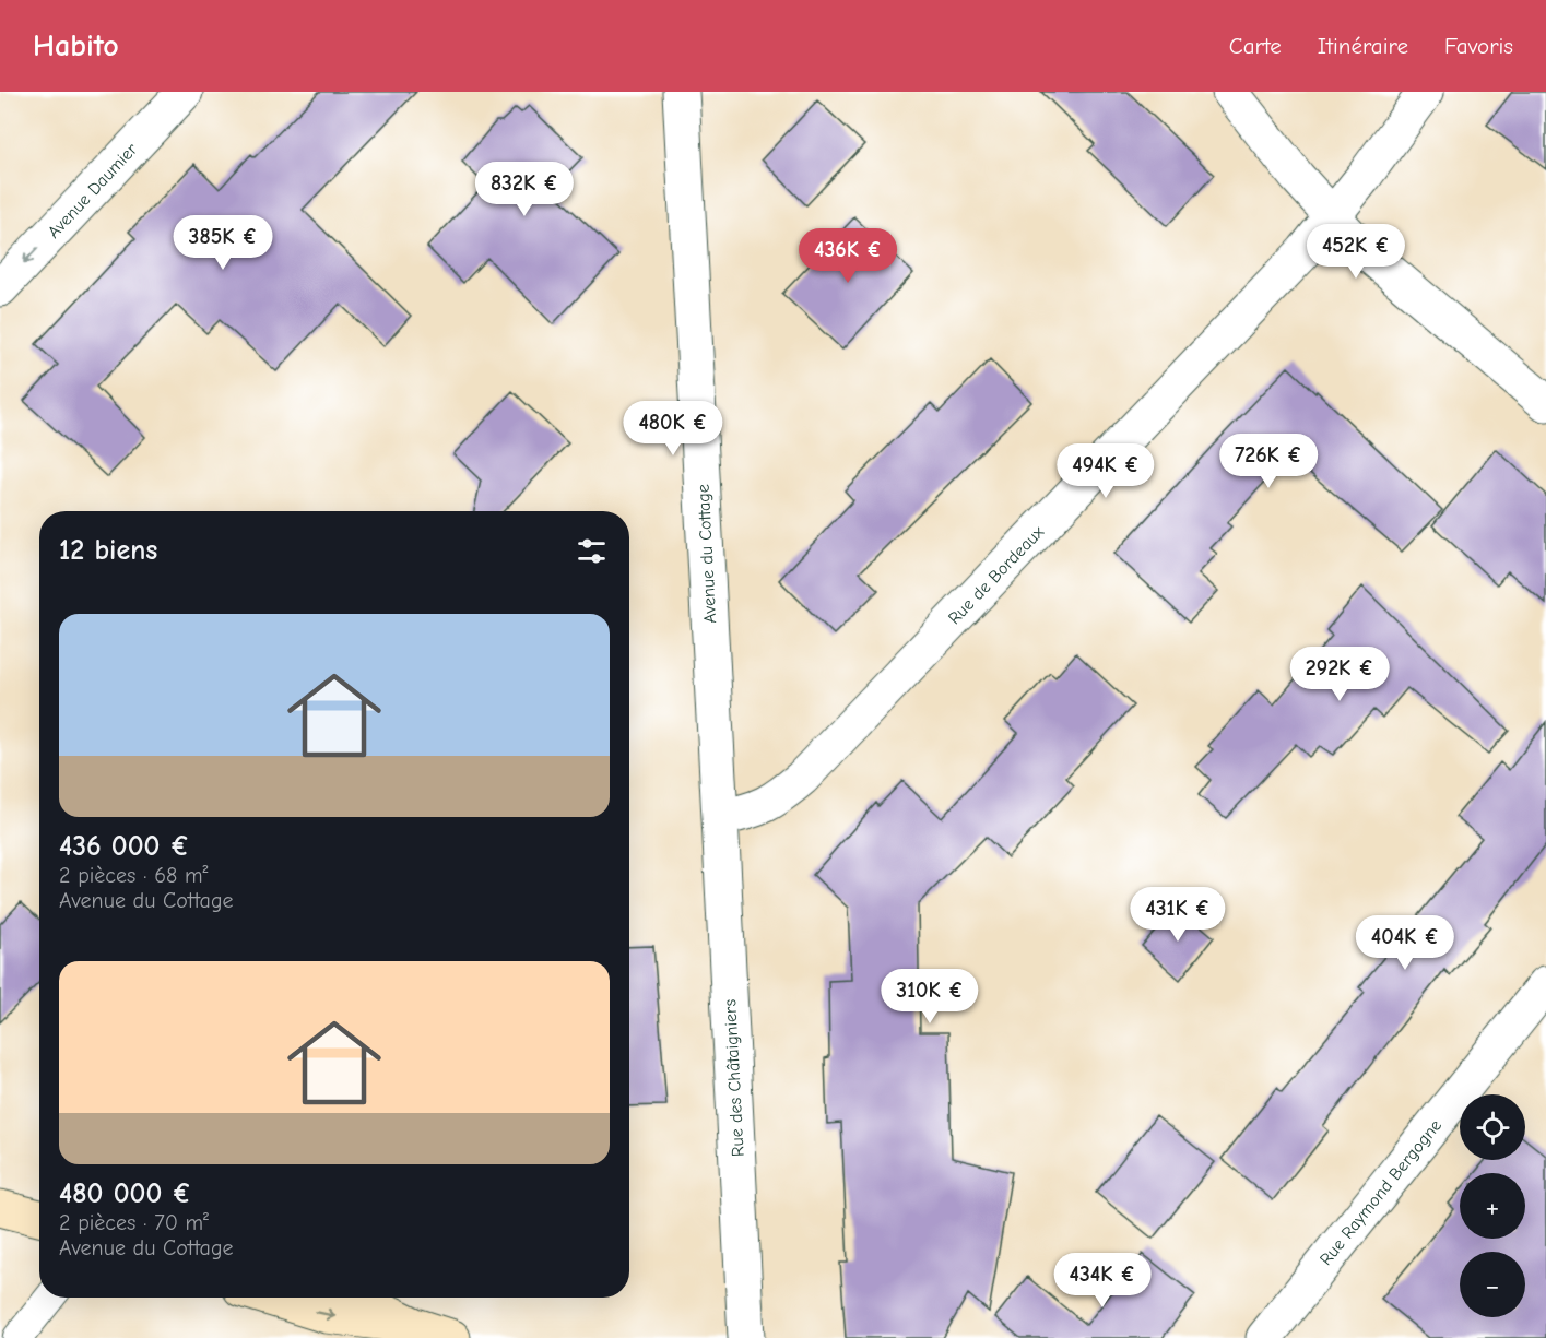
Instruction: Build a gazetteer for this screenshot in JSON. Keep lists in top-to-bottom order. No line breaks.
{"streets":{"street":["Avenue Daumier","Avenue du Cottage","Rue de Bordeaux","Rue des Châtaigniers","Rue Raymond Bergogne"]},"crossings":[["Avenue du Cottage","Rue de Bordeaux"],["Avenue du Cottage","Rue des Châtaigniers"],["Rue de Bordeaux","Rue des Châtaigniers"]],"one_way":["Avenue Daumier"],"page":{"header":"Habito","nav":["Carte","Itinéraire","Favoris"],"price":["832K €","385K €","452K €","436K €","480K €","726K €","494K €","292K €","431K €","404K €","310K €","434K €"],"heading":"12 biens","list":[{"name":"436 000 €","note":"2 pièces · 68 m² · Avenue du Cottage"},{"name":"480 000 €","note":"2 pièces · 70 m² · Avenue du Cottage"}],"map_buttons":["+","−"]}}
